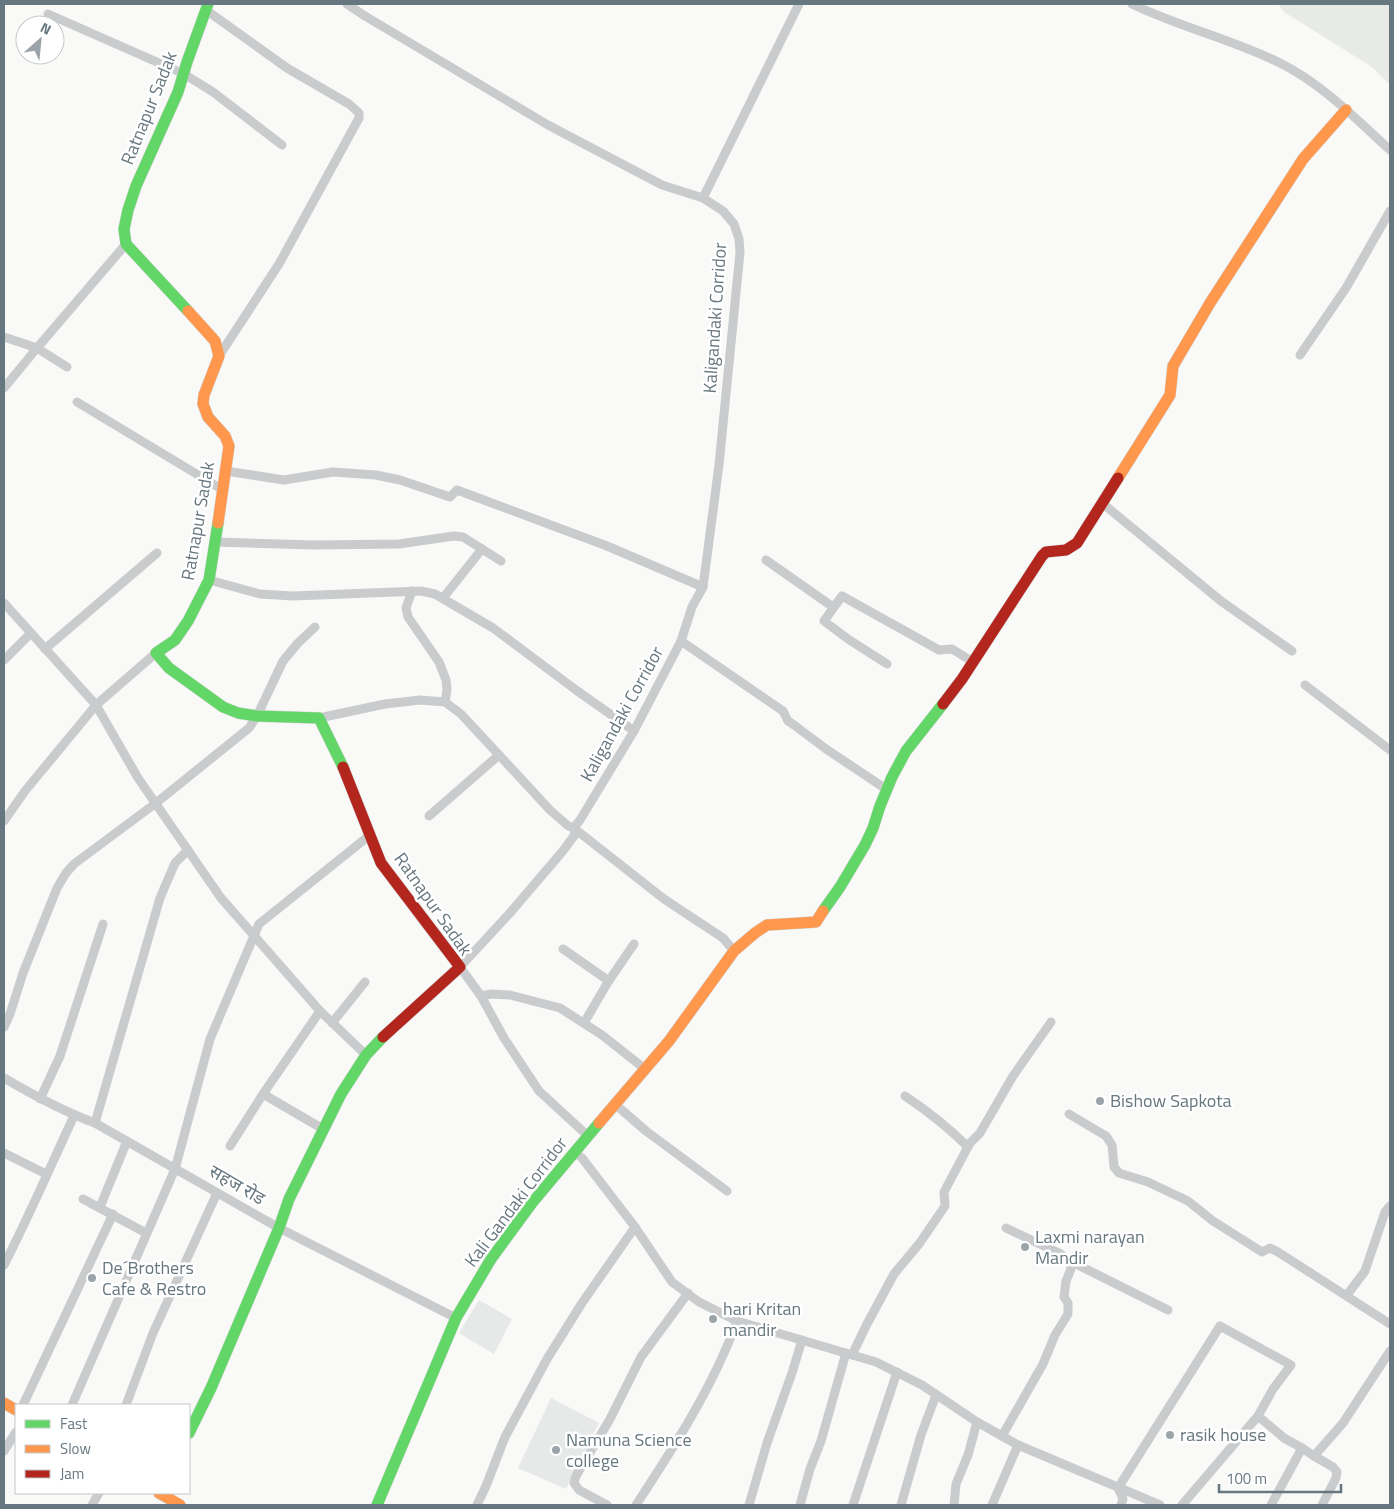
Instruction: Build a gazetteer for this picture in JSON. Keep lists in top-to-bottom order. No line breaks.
{"streets":{"main road":["Ratnapur Sadak","Kali Gandaki Corridor"],"street":["Kaligandaki Corridor","सहज रोड"]},"crossings":[["Ratnapur Sadak","Kaligandaki Corridor"],["Ratnapur Sadak","सहज रोड"],["सहज रोड","Kali Gandaki Corridor"]],"places":["Bishow Sapkota","Laxmi narayan Mandir","De´Brothers Cafe & Restro","hari Kritan mandir","rasik house","Namuna Science college"],"legend":["Fast","Slow","Jam"],"scale_bar":"100 m","north":"top right"}
